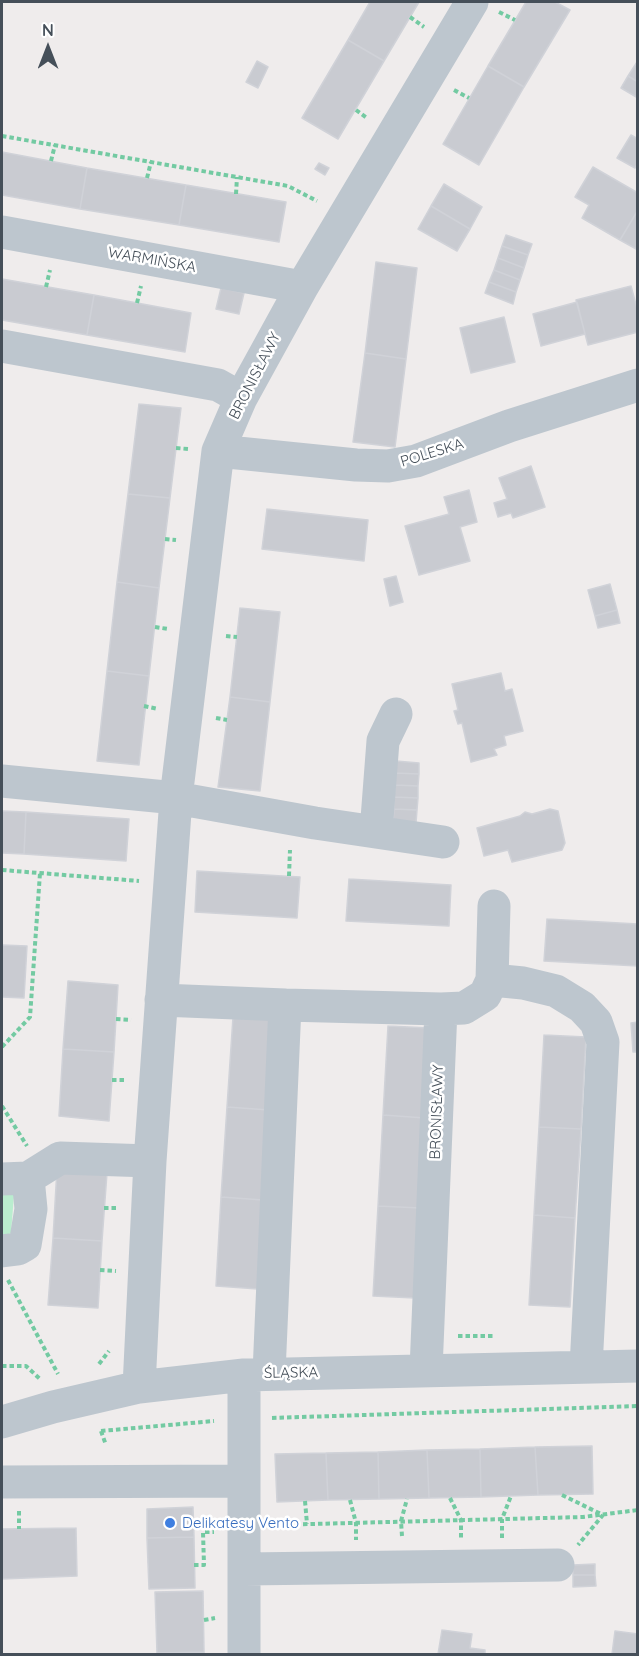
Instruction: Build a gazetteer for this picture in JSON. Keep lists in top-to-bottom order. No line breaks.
{"streets":{"street":["WARMIŃSKA","BRONISŁAWY","POLESKA","ŚLĄSKA"]},"crossings":[["WARMIŃSKA","BRONISŁAWY"],["BRONISŁAWY","POLESKA"],["BRONISŁAWY","ŚLĄSKA"]],"places":["Delikatesy Vento"],"north":"top"}
